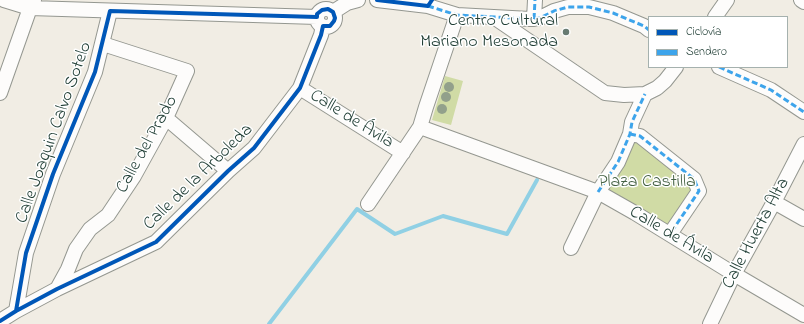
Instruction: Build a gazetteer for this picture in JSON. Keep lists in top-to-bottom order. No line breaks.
{"streets":{"street":["Calle de Ávila","Calle Joaquin Calvo Sotelo","Calle del Prado","Calle de la Arboleda","Calle Huerta Alta"]},"crossings":[["Calle de Ávila","Calle de la Arboleda"],["Calle de Ávila","Calle Huerta Alta"],["Calle Joaquin Calvo Sotelo","Calle del Prado"],["Calle Joaquin Calvo Sotelo","Calle de la Arboleda"],["Calle del Prado","Calle de la Arboleda"]],"parks":["Plaza Castilla"],"places":["Centro Cultural Mariano Mesonada"],"legend":["Ciclovía","Sendero"]}
